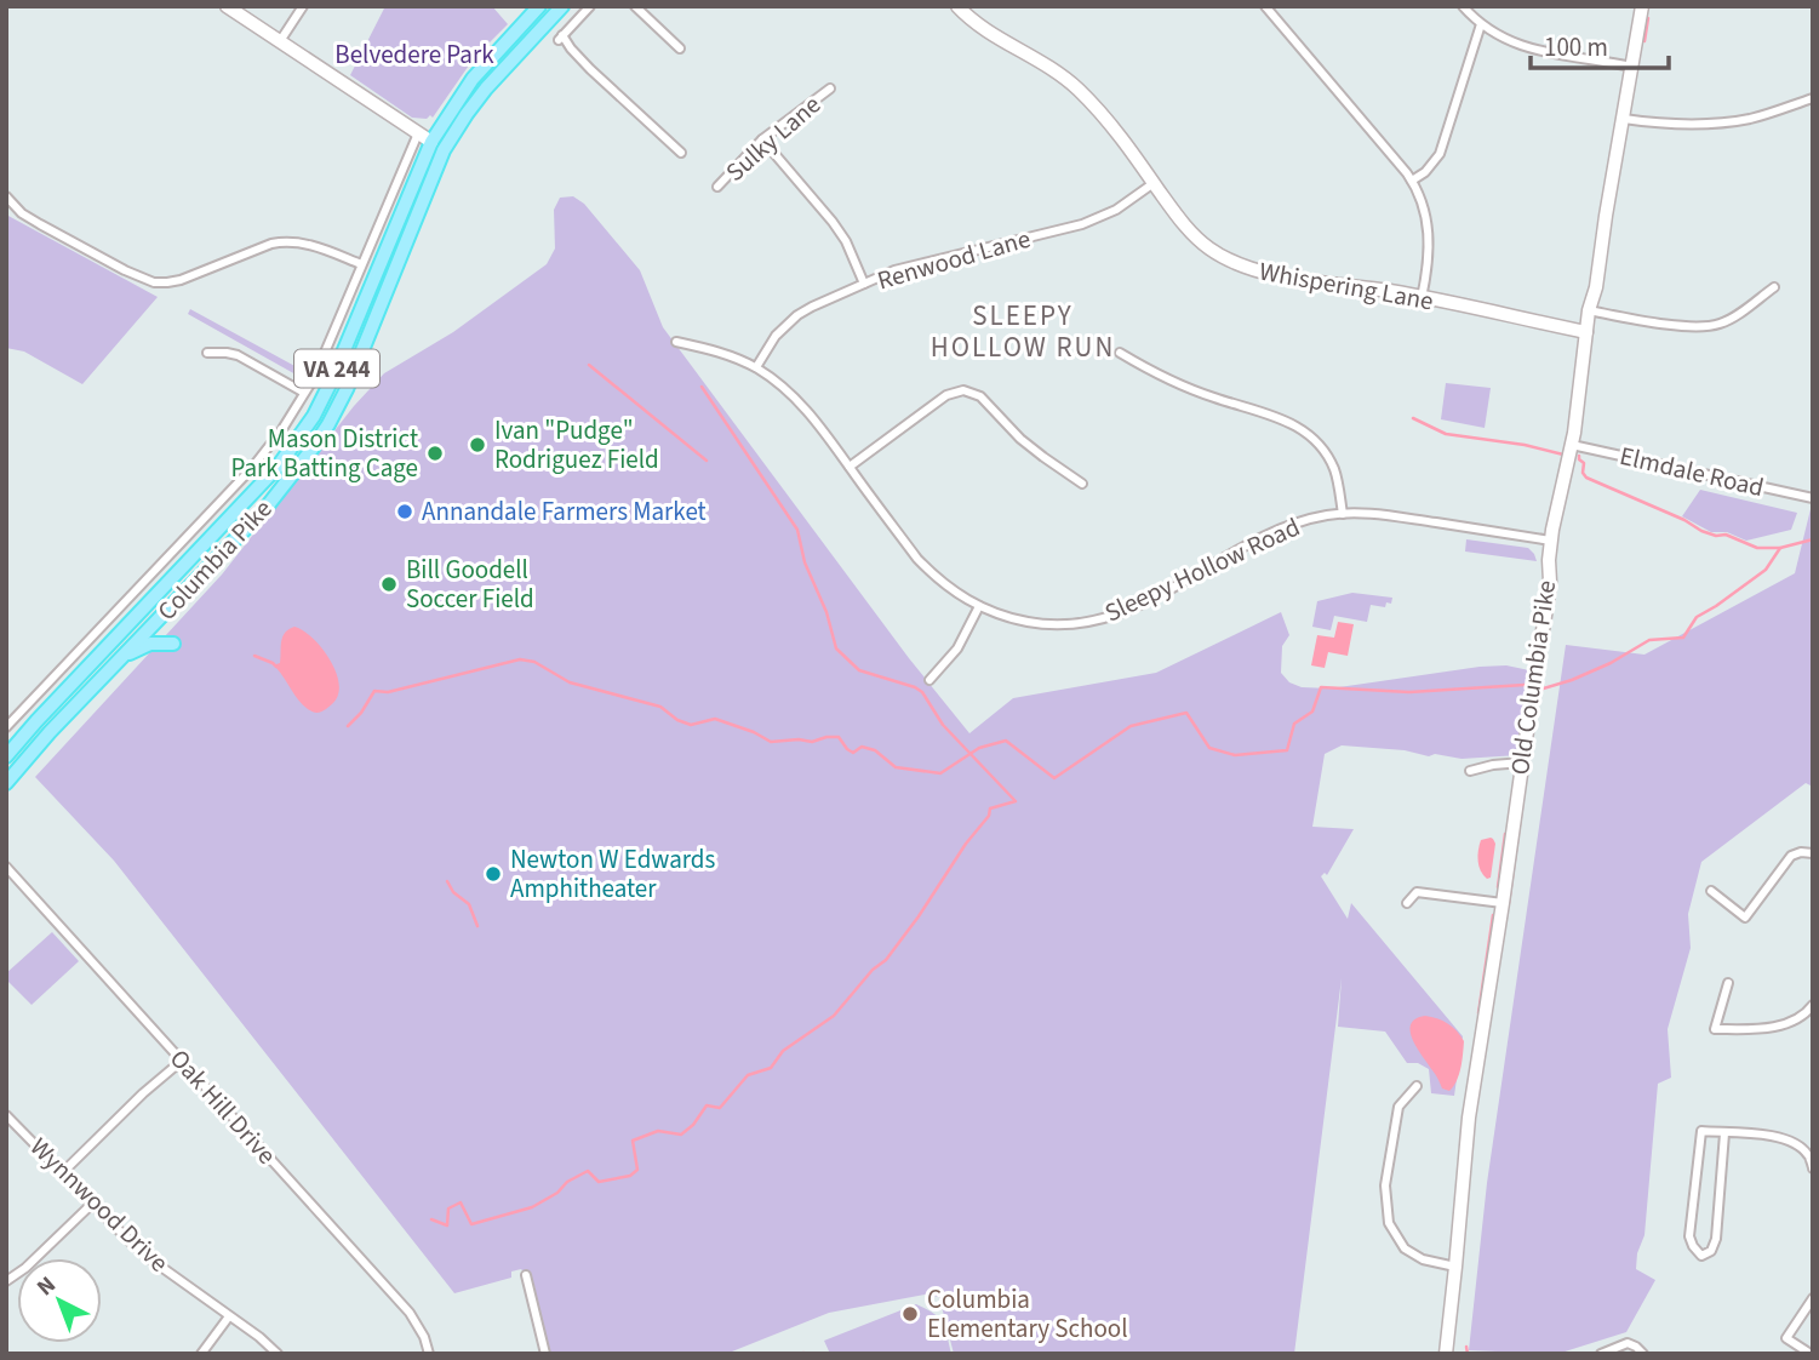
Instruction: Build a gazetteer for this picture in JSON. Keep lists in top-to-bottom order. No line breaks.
{"streets":{"main road":["VA 244","Columbia Pike"],"street":["Sulky Lane","Renwood Lane","Whispering Lane","Elmdale Road","Sleepy Hollow Road","Old Columbia Pike","Oak Hill Drive","Wynnwood Drive"]},"crossings":[["Renwood Lane","Whispering Lane"],["Renwood Lane","Sleepy Hollow Road"],["Whispering Lane","Old Columbia Pike"],["Elmdale Road","Old Columbia Pike"],["Sleepy Hollow Road","Old Columbia Pike"]],"districts":["SLEEPY HOLLOW RUN"],"parks":["Belvedere Park"],"places":["Ivan \"Pudge\" Rodriguez Field","Mason District Park Batting Cage","Annandale Farmers Market","Bill Goodell Soccer Field","Newton W Edwards Amphitheater","Columbia Elementary School"],"scale_bar":"100 m","north":"top left"}
